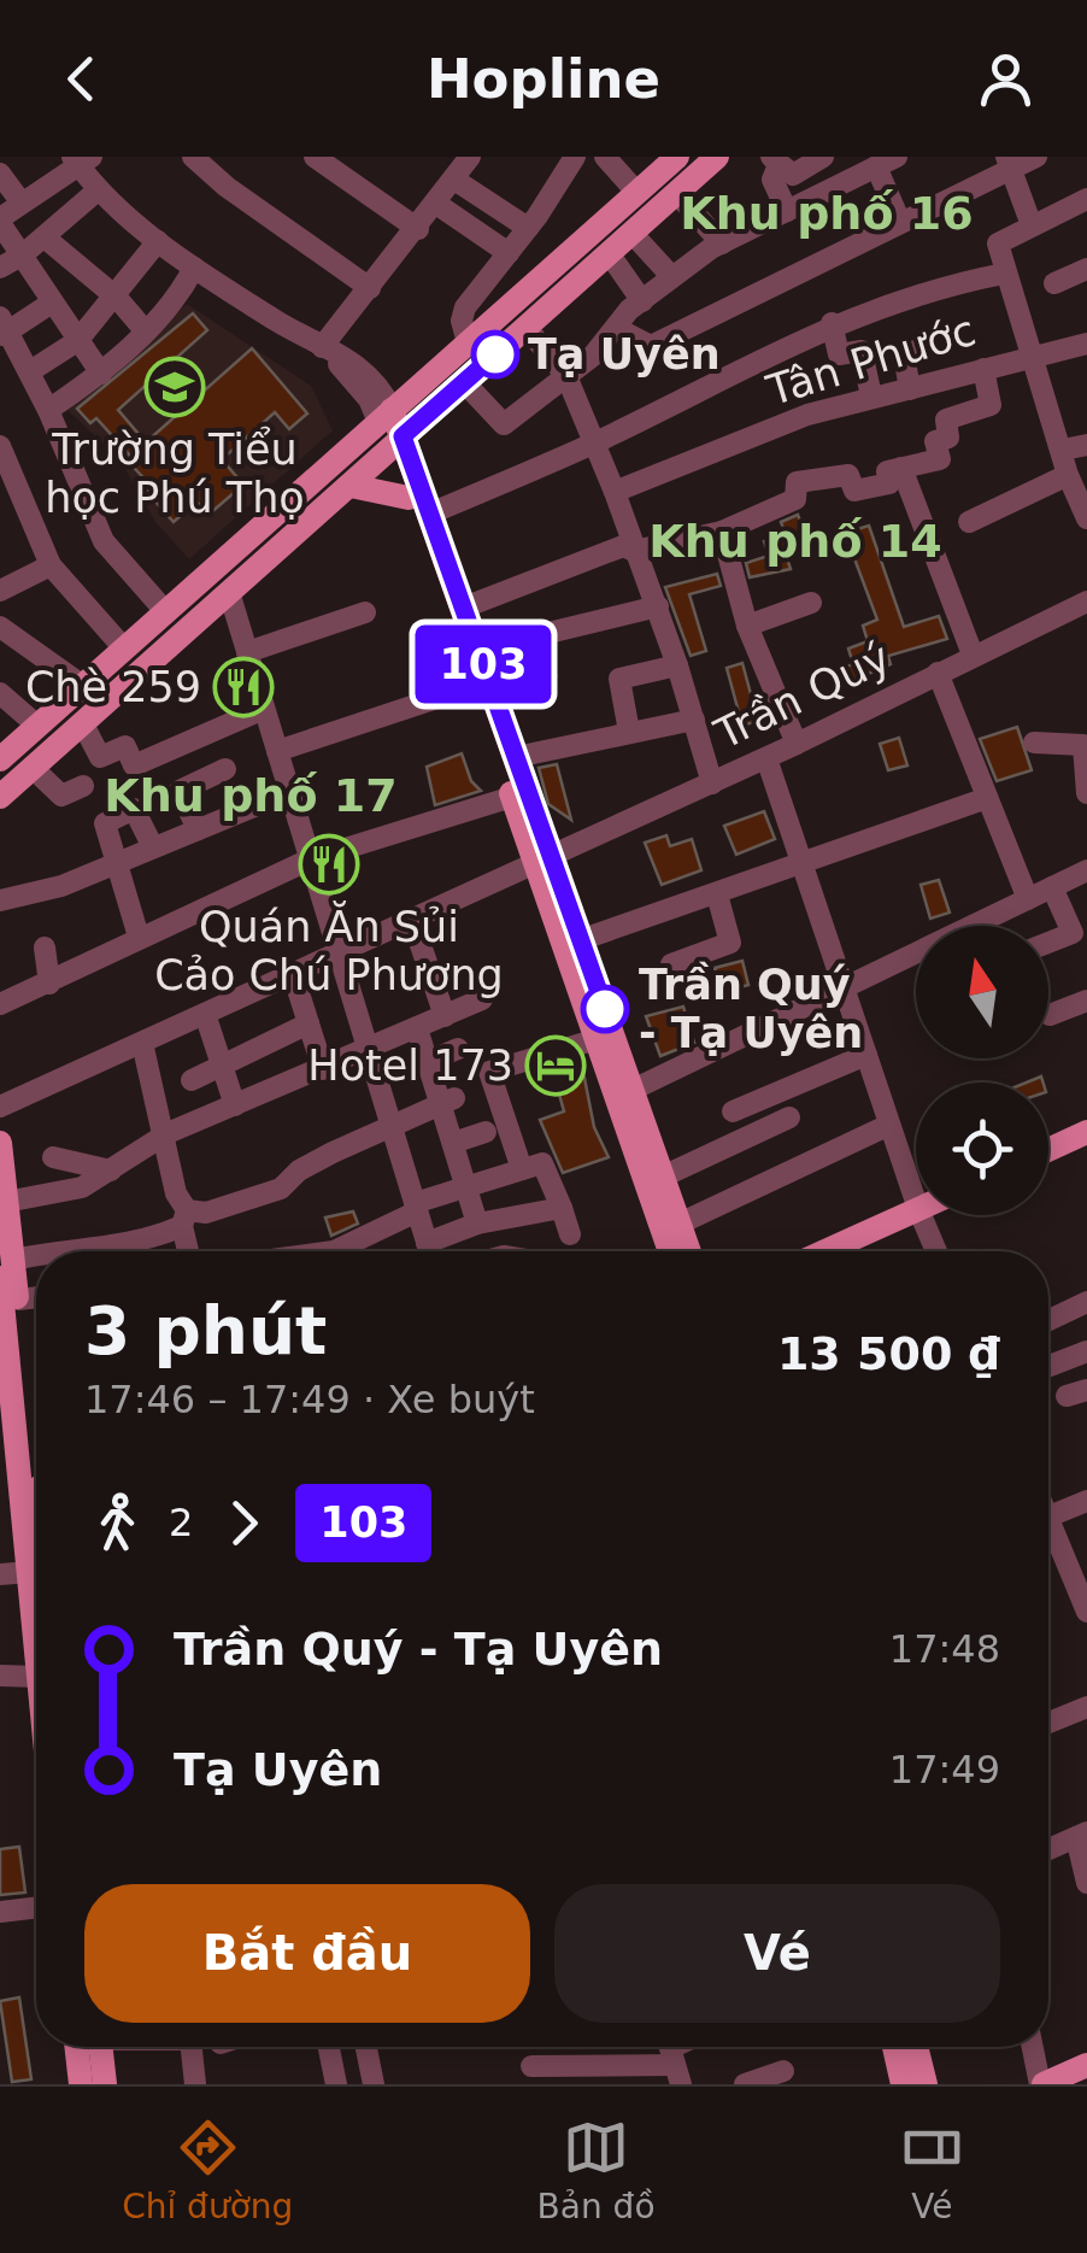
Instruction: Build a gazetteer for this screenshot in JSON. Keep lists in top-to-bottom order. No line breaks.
{"streets":{"street":["Tân Phước","Trần Quý"]},"districts":["Khu phố 16","Khu phố 14","Khu phố 17"],"places":{"other":["Tạ Uyên","Trần Quý - Tạ Uyên"],"school or university":["Trường Tiểu học Phú Thọ"],"restaurant":["Chè 259","Quán Ăn Sủi Cảo Chú Phương"],"hotel":["Hotel 173"]},"lines":["bus line 103"],"north":"top","page":{"header":"Hopline","on_map":"103","heading":["3 phút","17:46 – 17:49 · Xe buýt","13 500 ₫"],"legs":["2","103"],"list":[{"name":"Trần Quý - Tạ Uyên","value":"17:48"},{"name":"Tạ Uyên","value":"17:49"}],"buttons":["Bắt đầu","Vé"],"tabs":["Chỉ đường","Bản đồ","Vé"]}}
